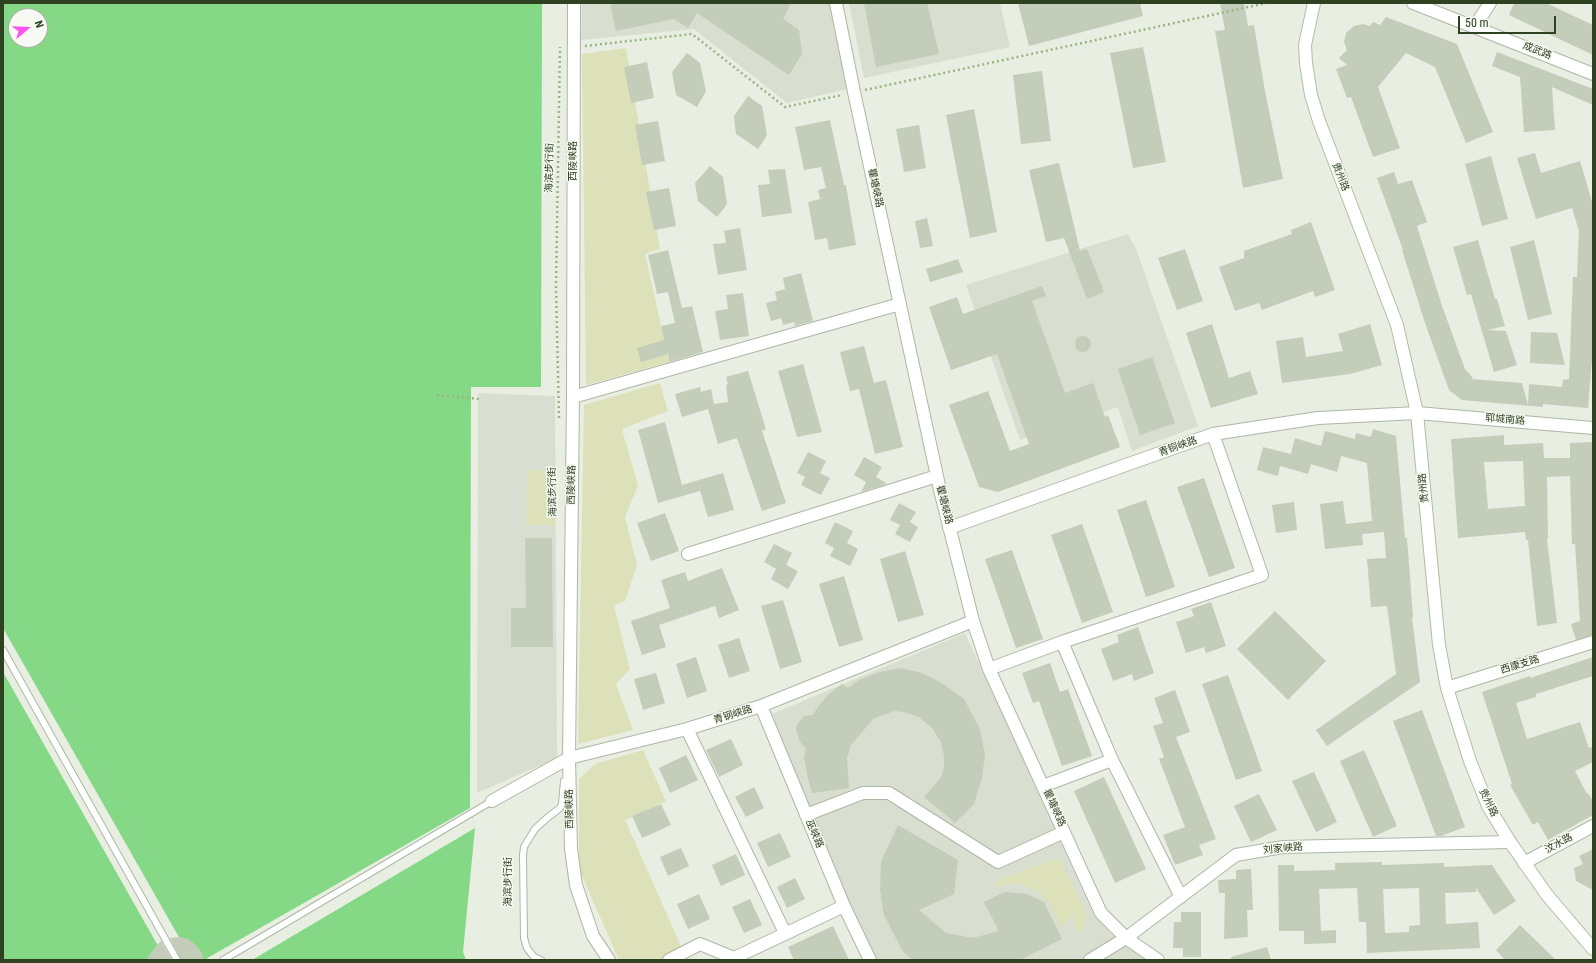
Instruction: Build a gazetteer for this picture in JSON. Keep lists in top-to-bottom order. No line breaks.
{"streets":{"street":["成武路","西陵峡路","贵州路","瞿塘峡路","郓城南路","青铜峡路","西康支路","青钢峡路","巫峡路","汶水路","刘家峡路"],"path":["海滨步行街"]},"crossings":[["西陵峡路","青钢峡路"],["贵州路","郓城南路"],["贵州路","青铜峡路"],["贵州路","西康支路"],["贵州路","汶水路"],["贵州路","刘家峡路"],["瞿塘峡路","青铜峡路"],["瞿塘峡路","青钢峡路"],["瞿塘峡路","刘家峡路"],["郓城南路","青铜峡路"],["青钢峡路","巫峡路"]],"scale_bar":"50 m","north":"right"}
